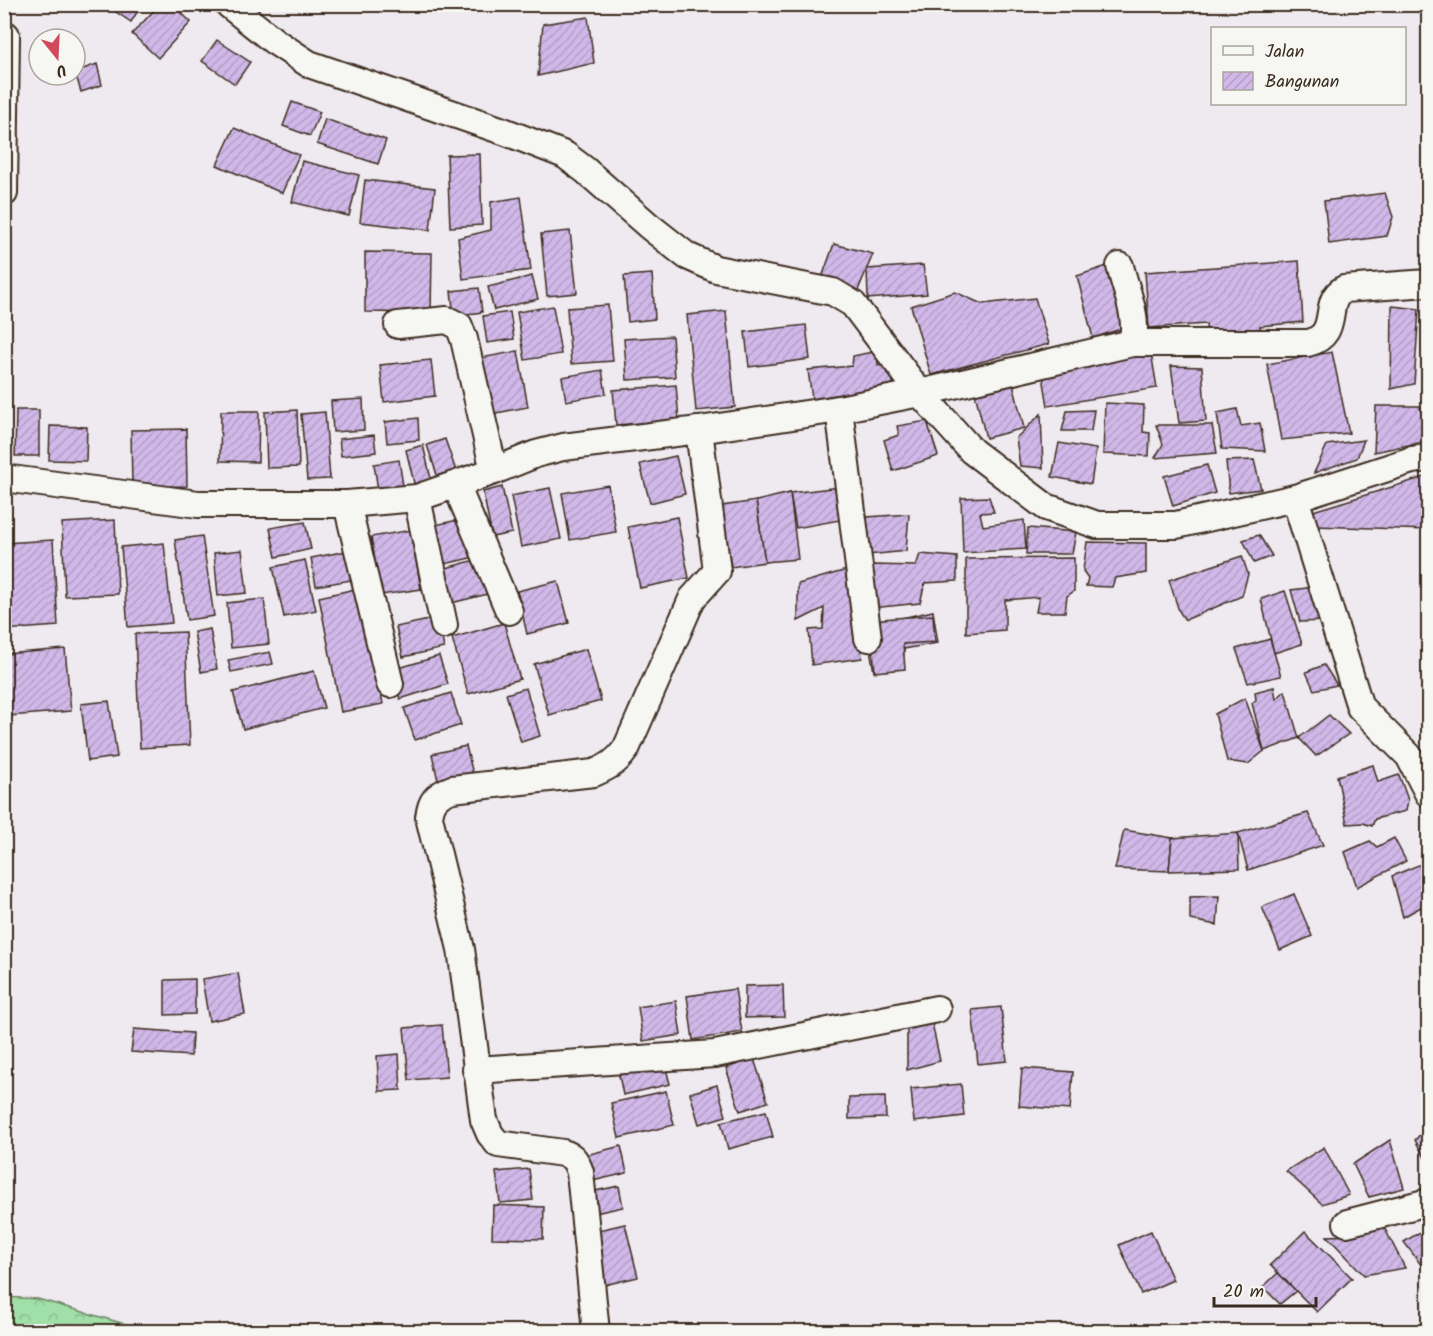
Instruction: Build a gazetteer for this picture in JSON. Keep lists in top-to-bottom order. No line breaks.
{"legend":["Jalan","Bangunan"],"scale_bar":"20 m","north":"bottom"}
